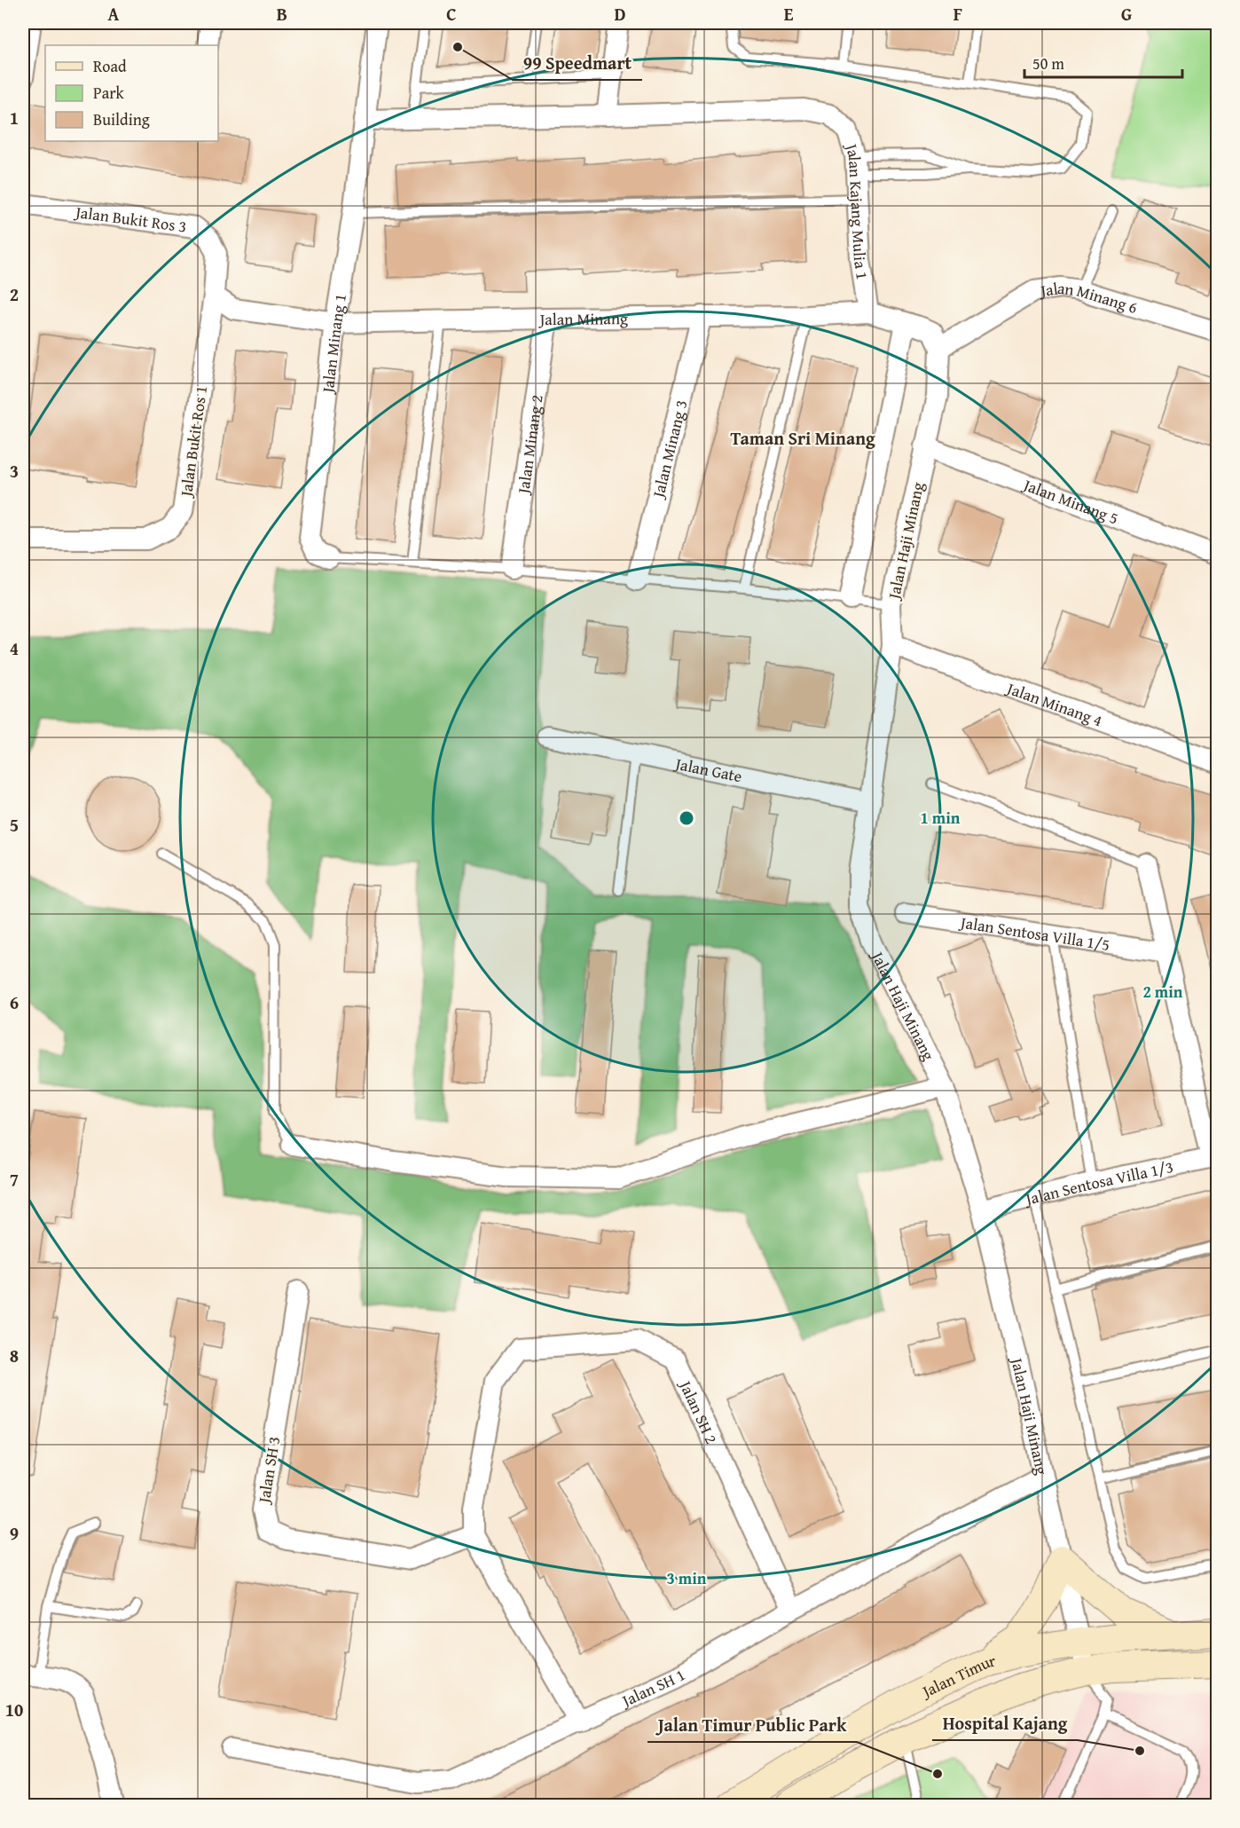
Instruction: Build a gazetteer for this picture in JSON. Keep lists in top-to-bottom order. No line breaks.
{"streets":{"main road":["Jalan Timur"],"street":["Jalan Kajang Mulia 1","Jalan Bukit Ros 3","Jalan Minang 6","Jalan Minang","Jalan Minang 1","Jalan Bukit Ros 1","Jalan Minang 2","Jalan Minang 3","Jalan Minang 5","Jalan Haji Minang","Jalan Minang 4","Jalan Gate","Jalan Sentosa Villa 1/5","Jalan Sentosa Villa 1/3","Jalan SH 2","Jalan SH 3","Jalan SH 1"]},"crossings":[["Jalan Kajang Mulia 1","Jalan Minang"],["Jalan Kajang Mulia 1","Jalan Minang 1"],["Jalan Bukit Ros 3","Jalan Minang"],["Jalan Bukit Ros 3","Jalan Bukit Ros 1"],["Jalan Minang 6","Jalan Minang"],["Jalan Minang 6","Jalan Haji Minang"],["Jalan Minang","Jalan Minang 1"],["Jalan Minang","Jalan Bukit Ros 1"],["Jalan Minang","Jalan Minang 2"],["Jalan Minang","Jalan Minang 3"],["Jalan Minang","Jalan Haji Minang"],["Jalan Minang 5","Jalan Haji Minang"],["Jalan Haji Minang","Jalan Minang 4"],["Jalan Haji Minang","Jalan Gate"],["Jalan Haji Minang","Jalan Sentosa Villa 1/3"],["Jalan Haji Minang","Jalan Timur"],["Jalan Haji Minang","Jalan SH 1"],["Jalan SH 2","Jalan SH 3"],["Jalan SH 2","Jalan SH 1"]],"districts":["Taman Sri Minang"],"places":["99 Speedmart","Hospital Kajang","Jalan Timur Public Park"],"legend":["Road","Park","Building"],"scale_bar":"50 m","grid":{"columns":["A","B","C","D","E","F","G"],"rows":["1","2","3","4","5","6","7","8","9","10"]},"rings":["1 min","2 min","3 min"]}
